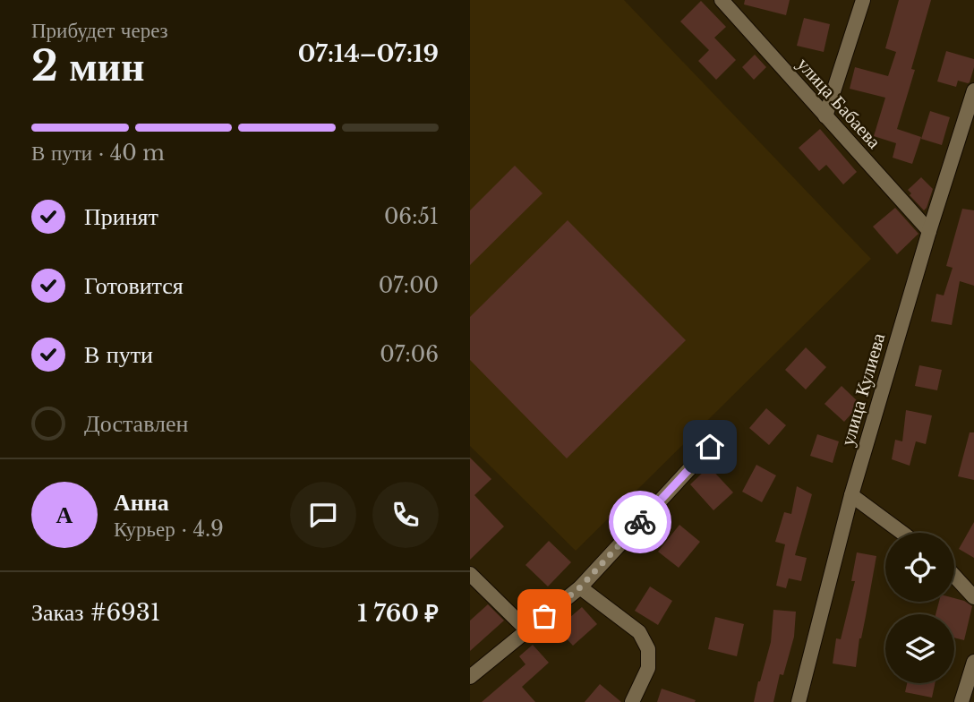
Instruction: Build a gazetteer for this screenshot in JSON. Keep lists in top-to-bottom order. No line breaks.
{"streets":{"street":["улица Бабаева","улица Кулиева"]},"crossings":[["улица Бабаева","улица Кулиева"]],"page":{"heading":["2 мин","Прибудет через","07:14–07:19"],"panel":["Анна","Курьер · 4.9","Заказ #6931","1 760 ₽"],"bar":"В пути · 40 m","list":[["Принят","06:51"],["Готовится","07:00"],["В пути","07:06"],"Доставлен"],"round":"А"}}
